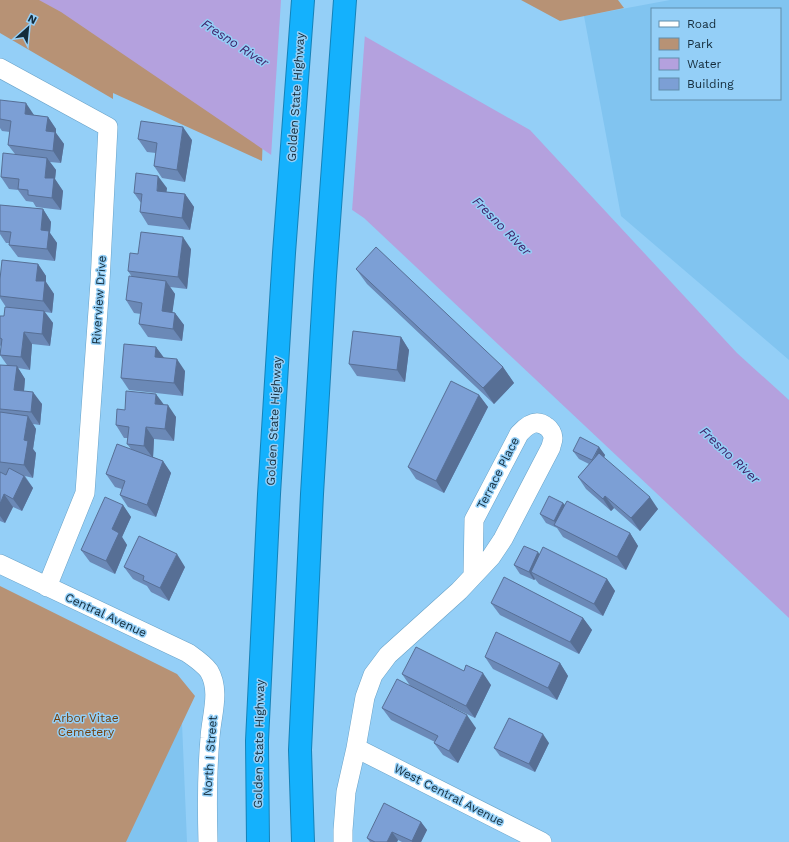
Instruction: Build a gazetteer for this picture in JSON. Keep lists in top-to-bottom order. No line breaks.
{"streets":{"highway":["Golden State Highway"],"street":["Riverview Drive","Terrace Place","Central Avenue","North I Street","West Central Avenue"]},"crossings":[["Riverview Drive","Central Avenue"],["Terrace Place","West Central Avenue"],["Central Avenue","North I Street"]],"water":["Fresno River"],"parks":["Arbor Vitae Cemetery"],"legend":["Road","Park","Water","Building"],"north":"top right"}
